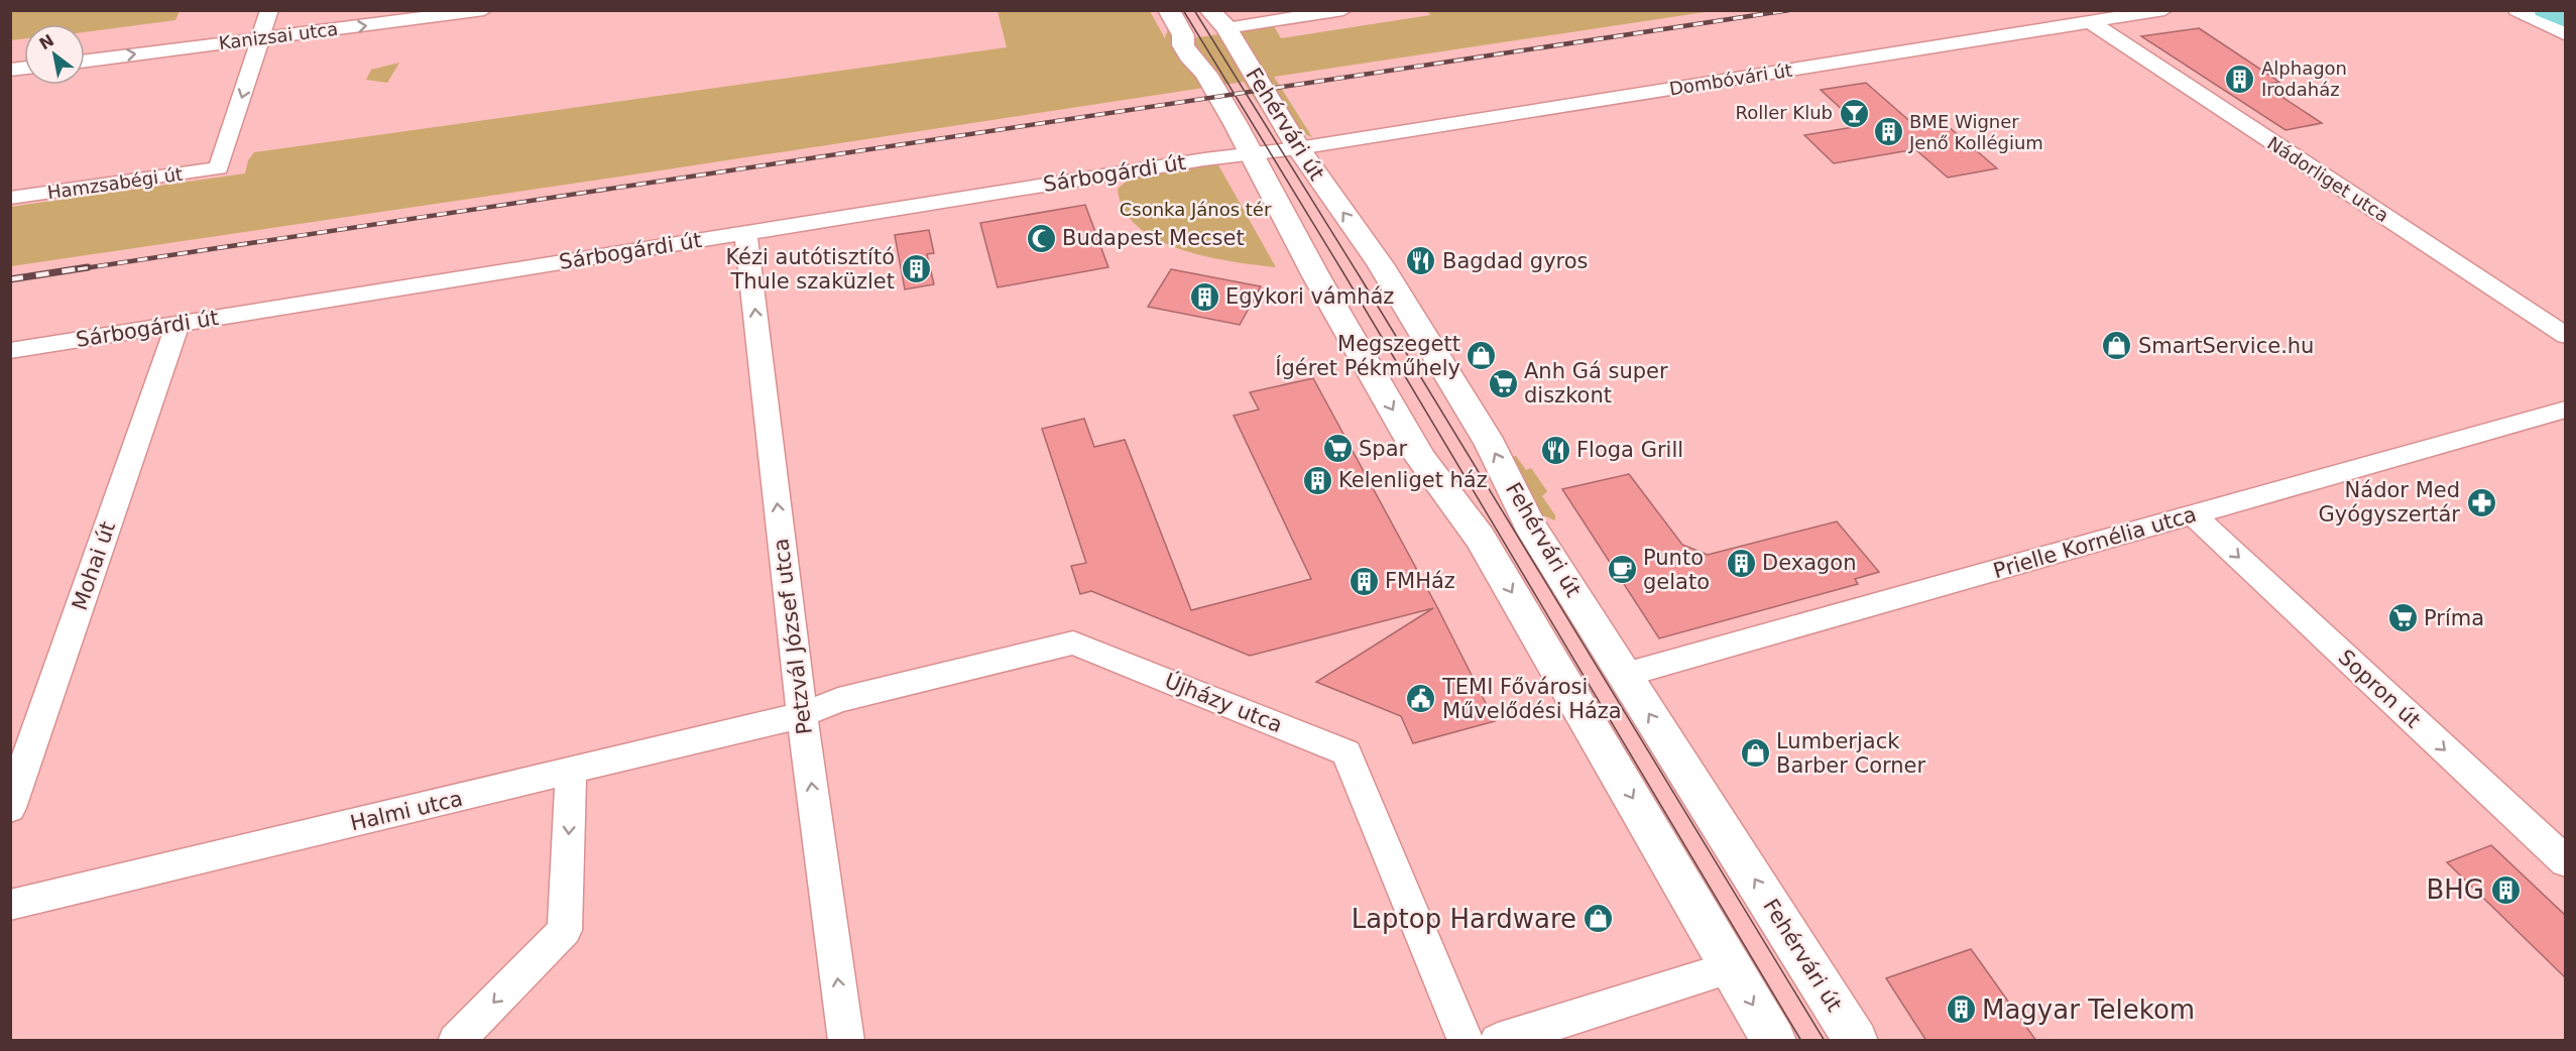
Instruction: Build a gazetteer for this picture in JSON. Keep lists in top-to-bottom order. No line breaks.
{"streets":{"street":["Kanizsai utca","Dombóvári út","Fehérvári út","Sárbogárdi út","Nádorliget utca","Hamzsabégi út","Prielle Kornélia utca","Mohai út","Petzvál József utca","Sopron út","Újházy utca","Halmi utca"]},"crossings":[["Kanizsai utca","Hamzsabégi út"],["Dombóvári út","Fehérvári út"],["Dombóvári út","Sárbogárdi út"],["Dombóvári út","Nádorliget utca"],["Fehérvári út","Sárbogárdi út"],["Fehérvári út","Prielle Kornélia utca"],["Sárbogárdi út","Mohai út"],["Sárbogárdi út","Petzvál József utca"],["Prielle Kornélia utca","Sopron út"],["Petzvál József utca","Újházy utca"],["Petzvál József utca","Halmi utca"],["Újházy utca","Halmi utca"]],"one_way":["Kanizsai utca","Hamzsabégi út","Petzvál József utca","Sopron út"],"parks":["Csonka János tér"],"places":{"building":["Alphagon Irodaház","BME Wigner Jenő Kollégium","Kézi autótisztító Thule szaküzlet","Egykori vámház","Kelenliget ház","Dexagon","FMHáz","BHG","Magyar Telekom"],"bar":["Roller Klub"],"mosque":["Budapest Mecset"],"restaurant":["Bagdad gyros","Floga Grill"],"shop":["SmartService.hu","Megszegett Ígéret Pékműhely","Lumberjack Barber Corner","Laptop Hardware"],"supermarket":["Anh Gá super diszkont","Spar","Príma"],"pharmacy":["Nádor Med Gyógyszertár"],"cafe":["Punto gelato"],"public building":["TEMI Fővárosi Művelődési Háza"]},"north":"top left"}
